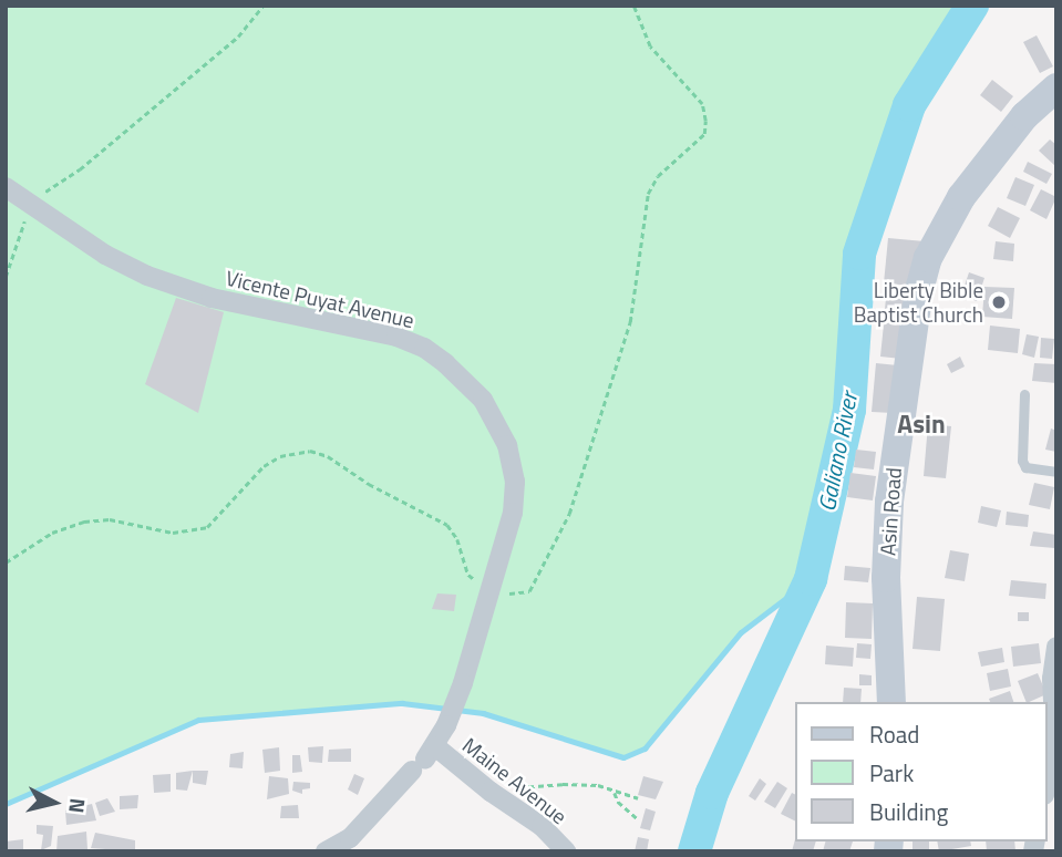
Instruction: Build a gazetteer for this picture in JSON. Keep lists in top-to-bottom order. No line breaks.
{"streets":{"main road":["Asin Road"],"street":["Vicente Puyat Avenue","Maine Avenue"]},"crossings":[["Vicente Puyat Avenue","Maine Avenue"]],"districts":["Asin"],"water":["Galiano River"],"places":["Liberty Bible Baptist Church"],"legend":["Road","Park","Building"],"north":"right"}
